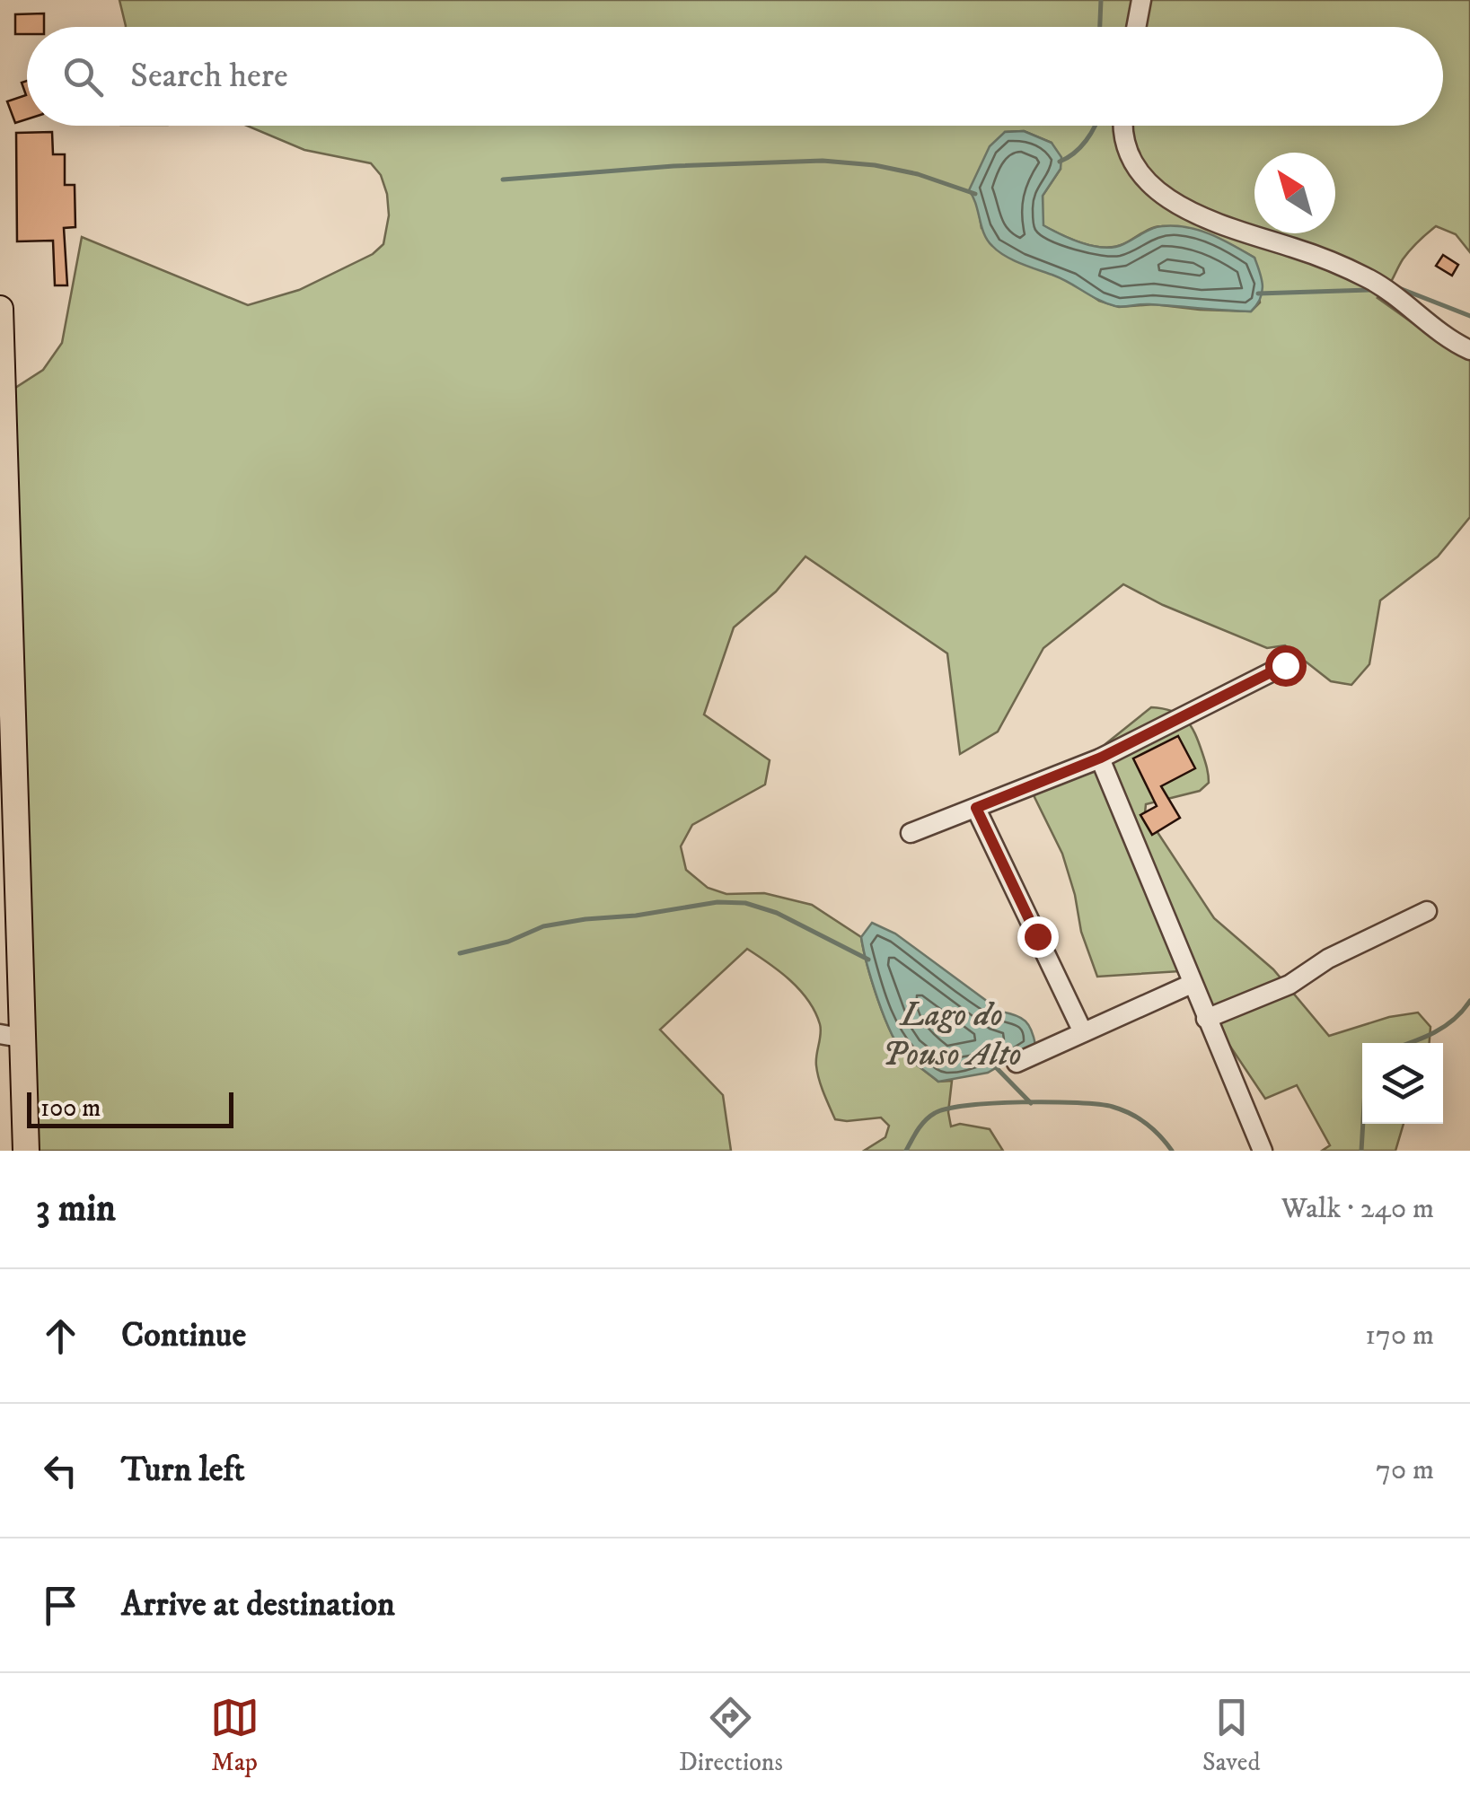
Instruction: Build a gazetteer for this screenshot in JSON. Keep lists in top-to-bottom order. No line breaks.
{"water":["Lago do Pouso Alto"],"scale_bar":"100 m","north":"top left","page":{"search":"Search here","scale":"100 m","heading":["3 min","Walk · 240 m"],"list":[["Continue","170 m"],["Turn left","70 m"],"Arrive at destination"],"nav":["Map","Directions","Saved"]}}
